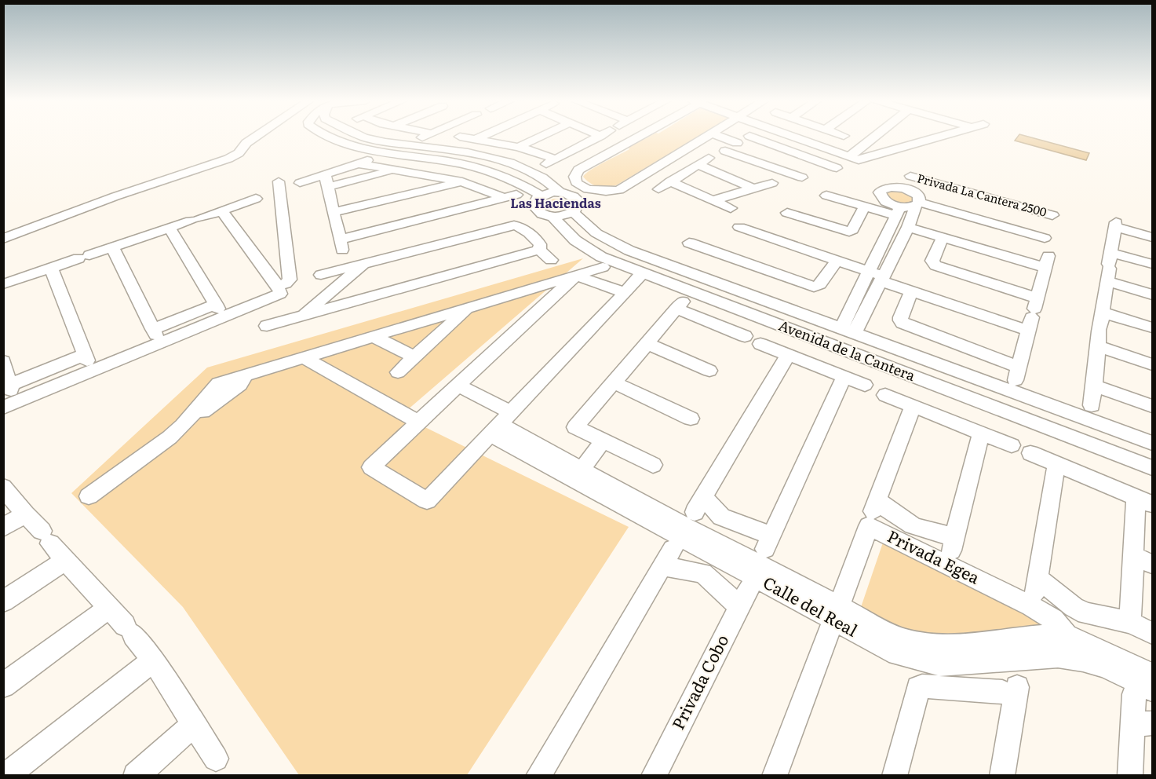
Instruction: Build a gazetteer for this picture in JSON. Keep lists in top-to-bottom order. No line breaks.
{"streets":{"street":["Privada La Cantera 2500","Avenida de la Cantera","Privada Egea","Calle del Real","Privada Cobo"]},"crossings":[["Privada Egea","Calle del Real"]],"districts":["Las Haciendas"]}
